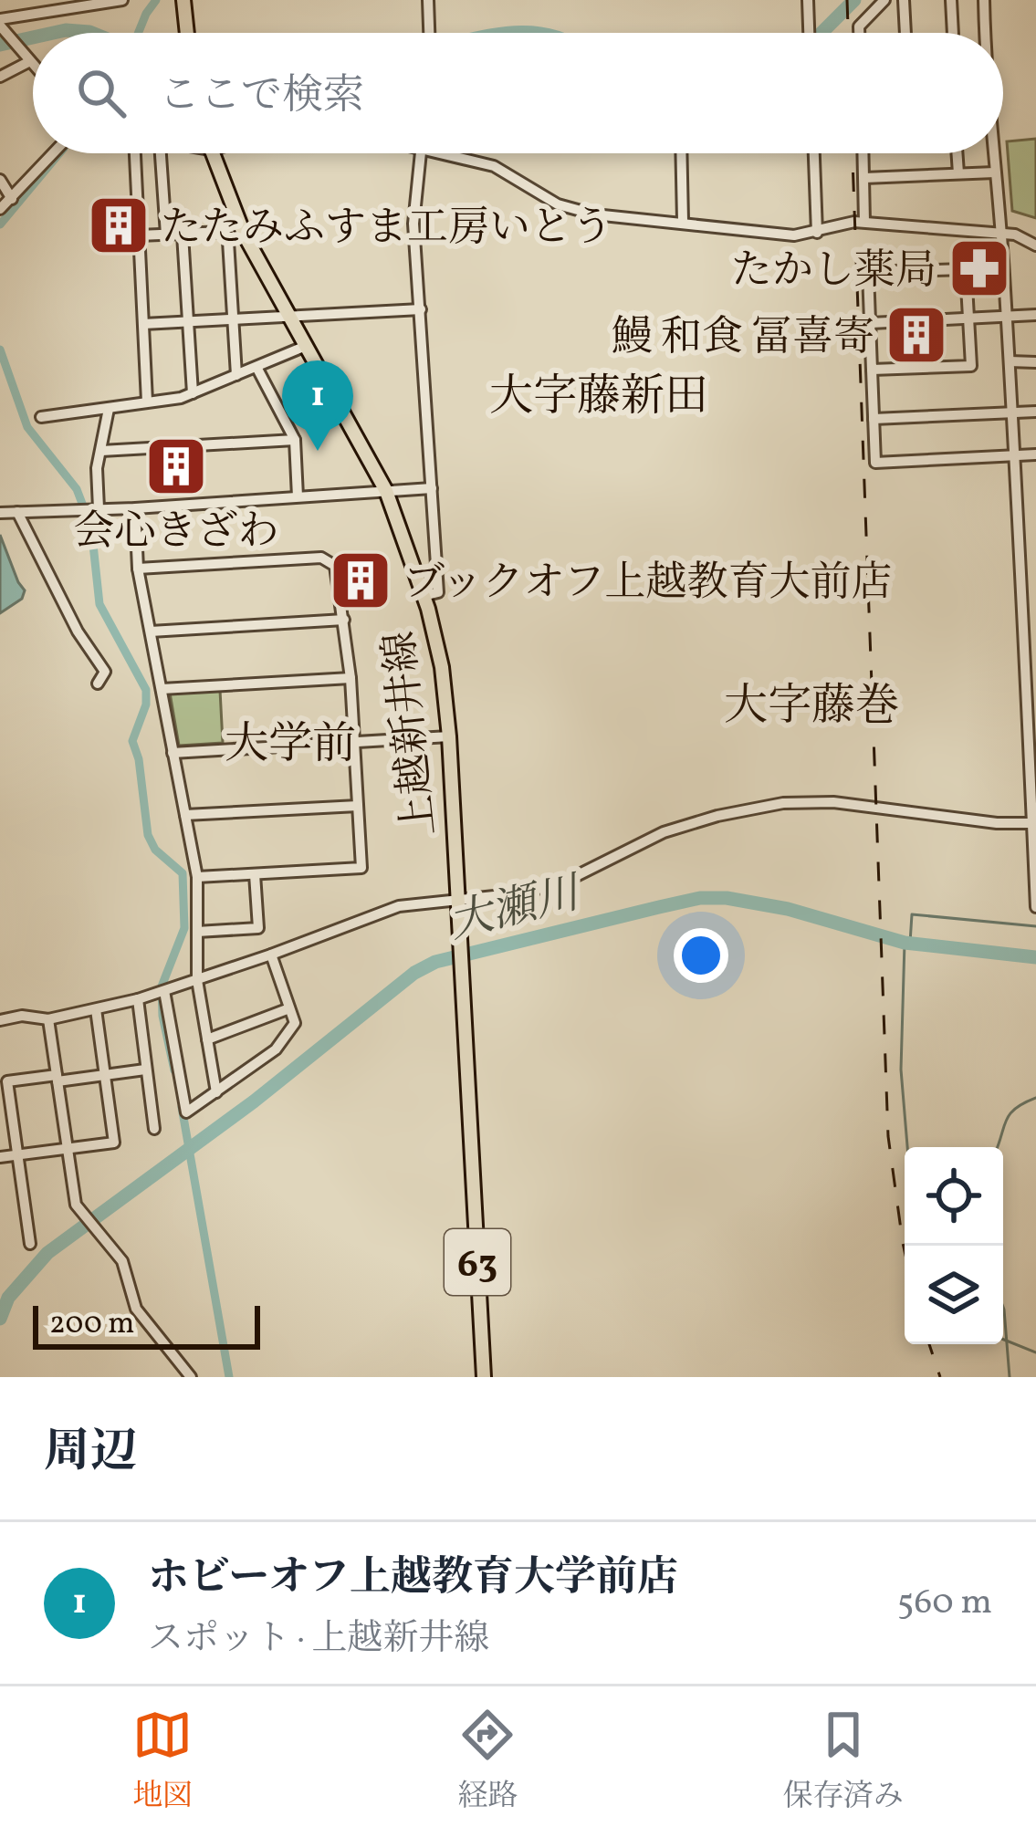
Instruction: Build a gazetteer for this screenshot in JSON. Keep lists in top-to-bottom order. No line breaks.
{"streets":{"main road":["上越新井線","63"]},"districts":["大字藤新田","大字藤巻","大学前"],"water":["大瀬川"],"places":{"building":["たたみふすま工房いとう","鰻 和食 冨喜寄","会心きざわ","ブックオフ上越教育大前店"],"pharmacy":["たかし薬局"]},"scale_bar":"200 m","page":{"search":"ここで検索","pins":"1","scale":"200 m","heading":"周辺","list":[{"mark":"1","name":"ホビーオフ上越教育大学前店","note":"スポット · 上越新井線","value":"560 m"}],"nav":["地図","経路","保存済み"]}}
